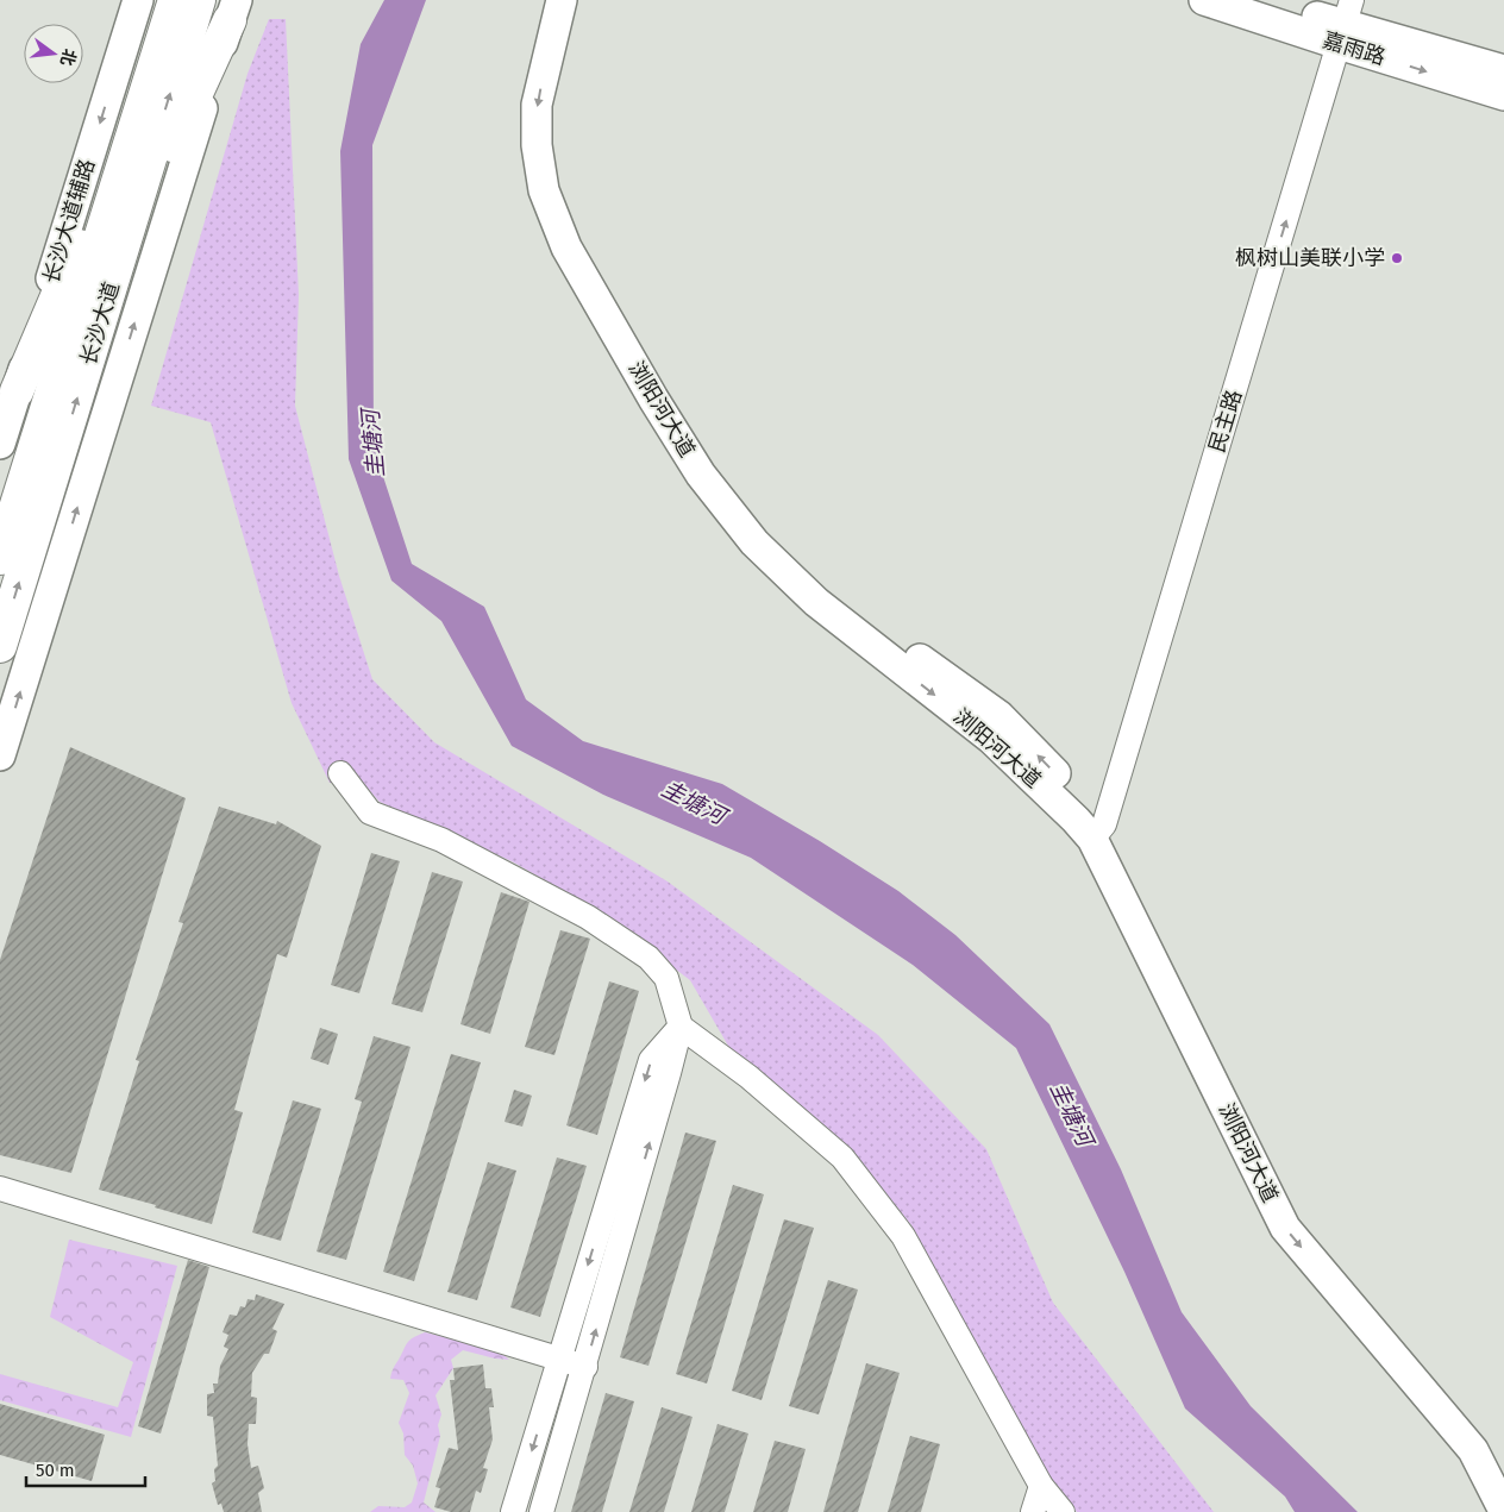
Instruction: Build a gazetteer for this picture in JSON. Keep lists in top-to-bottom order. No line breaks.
{"streets":{"highway":["长沙大道"],"main road":["嘉雨路","长沙大道辅路","浏阳河大道"],"street":["民主路"]},"crossings":[["嘉雨路","民主路"],["浏阳河大道","民主路"]],"water":["圭塘河"],"places":["枫树山美联小学"],"scale_bar":"50 m","north":"right"}
